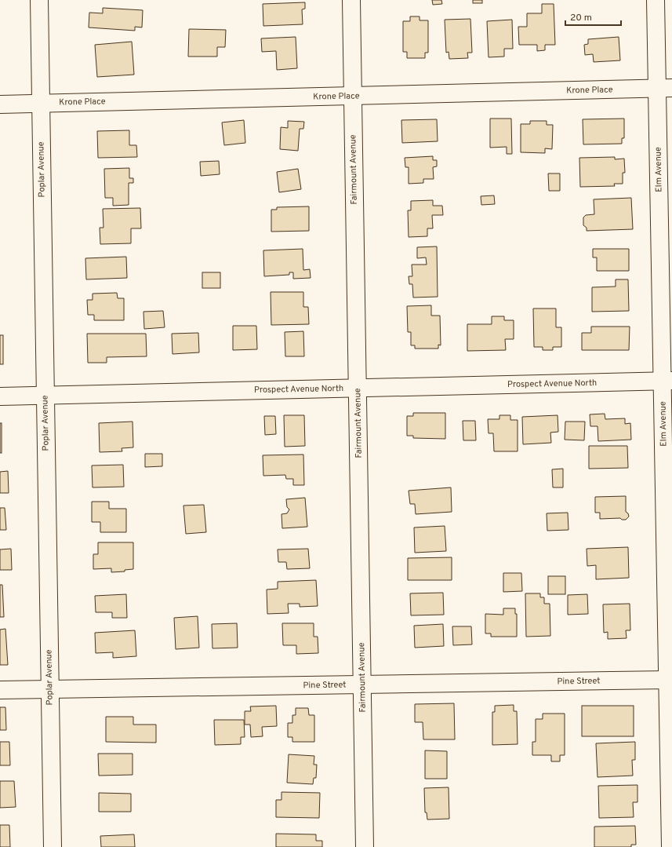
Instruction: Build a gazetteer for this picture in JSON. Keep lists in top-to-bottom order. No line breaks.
{"streets":{"street":["Krone Place","Poplar Avenue","Fairmount Avenue","Elm Avenue","Prospect Avenue North","Pine Street"]},"crossings":[["Krone Place","Poplar Avenue"],["Krone Place","Fairmount Avenue"],["Krone Place","Elm Avenue"],["Poplar Avenue","Prospect Avenue North"],["Poplar Avenue","Pine Street"],["Fairmount Avenue","Prospect Avenue North"],["Fairmount Avenue","Pine Street"],["Elm Avenue","Prospect Avenue North"],["Elm Avenue","Pine Street"]],"scale_bar":"20 m"}
